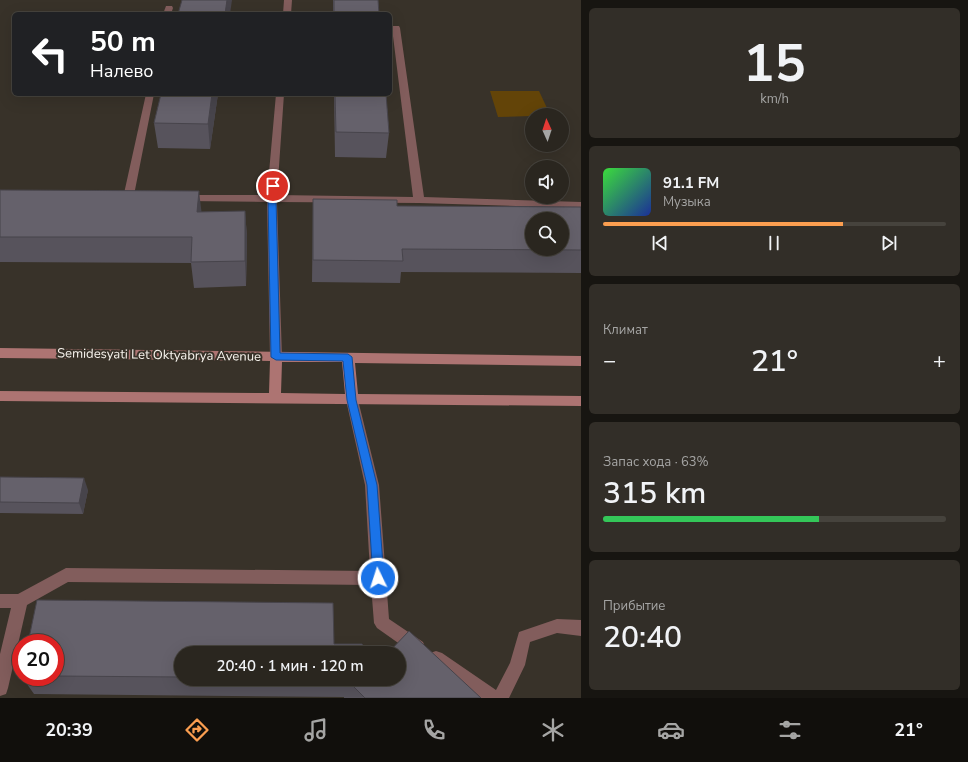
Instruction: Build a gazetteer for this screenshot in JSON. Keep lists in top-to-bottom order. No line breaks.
{"streets":{"main road":["Semidesyati Let Oktyabrya Avenue"]},"north":"top","page":{"tile":[["15","km/h"],"Климат",["Запас хода · 63%","315 km"],["Прибытие","20:40"]],"turn":["50 m","Налево"],"song":["91.1 FM","Музыка"],"heat":["−","21°","+"],"limit":"20","trip":"20:40 · 1 мин · 120 m","tabs":["20:39","21°"]}}
